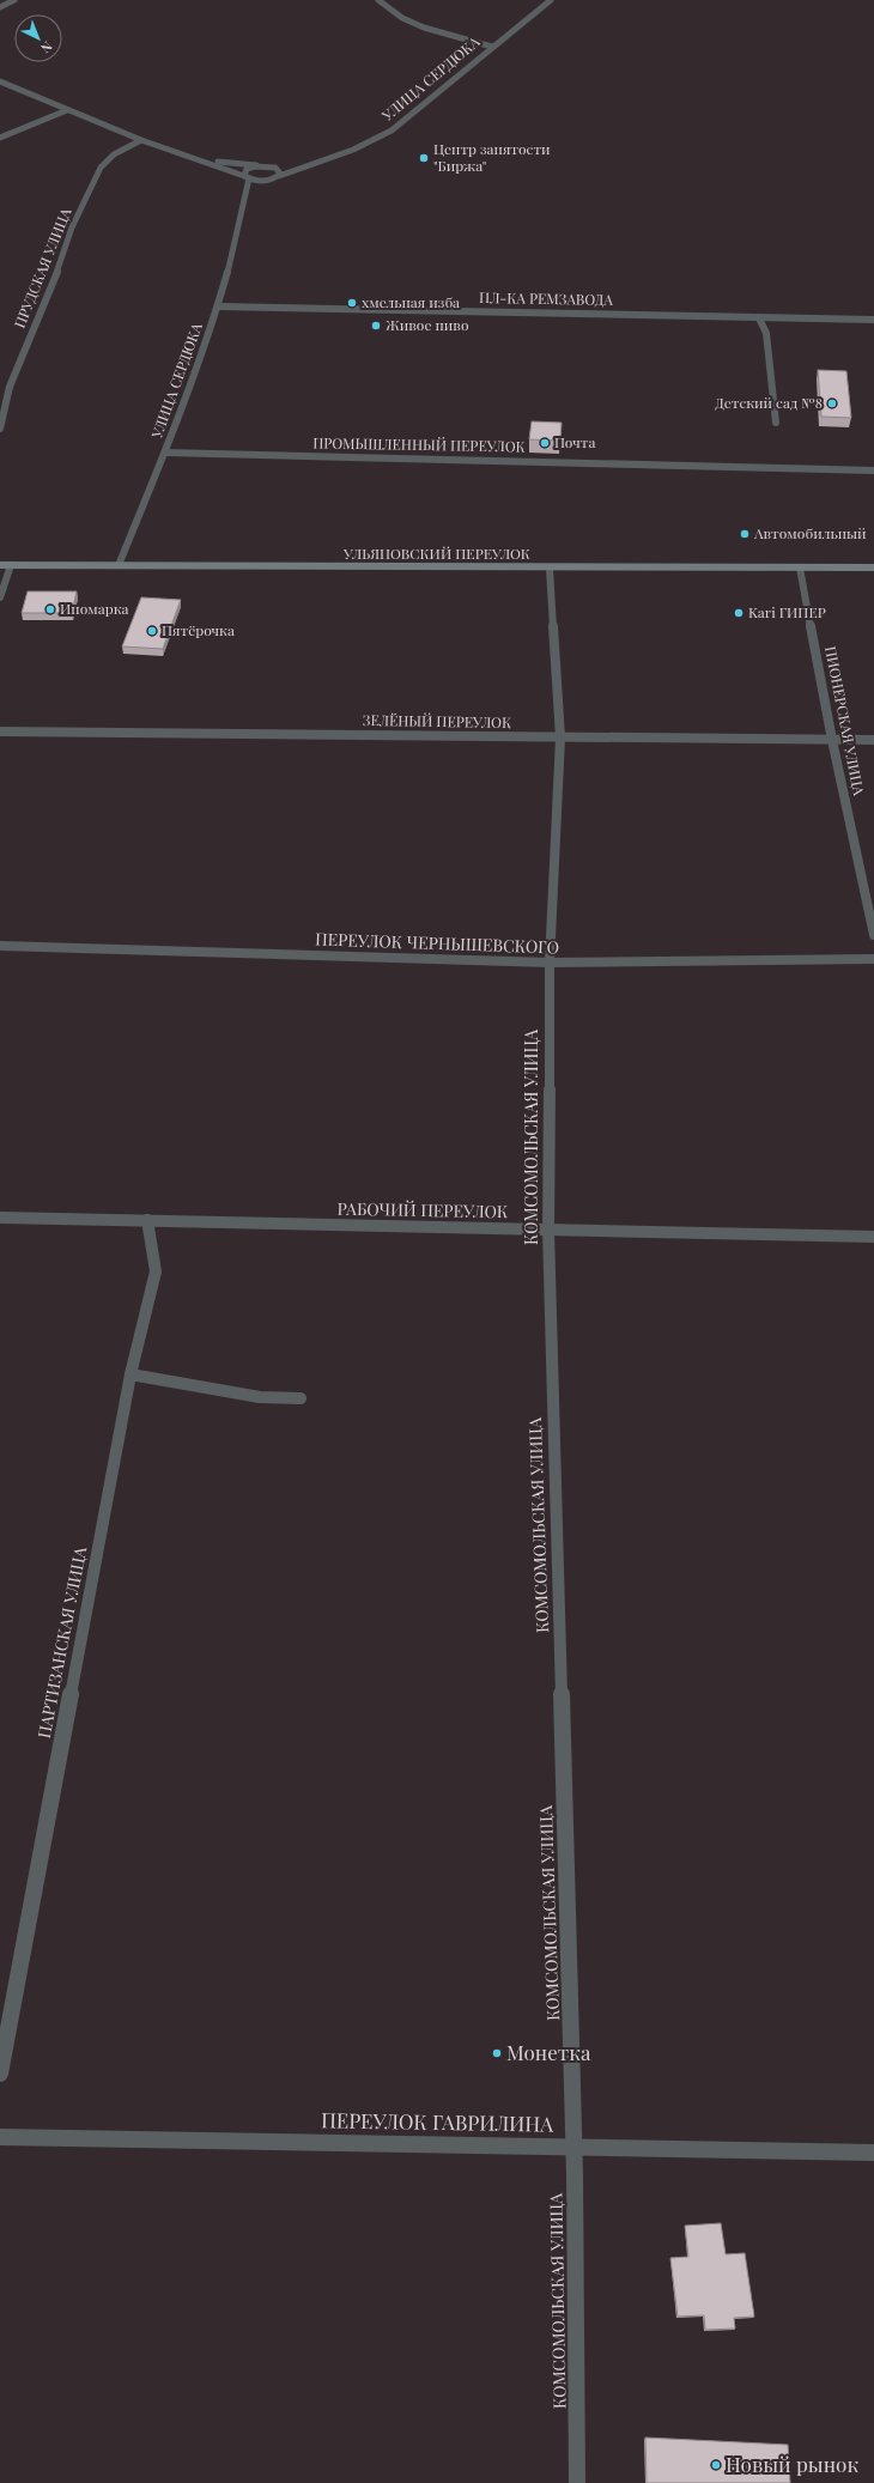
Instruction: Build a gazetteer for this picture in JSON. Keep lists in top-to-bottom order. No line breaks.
{"streets":{"main road":["УЛЬЯНОВСКИЙ ПЕРЕУЛОК"],"street":["УЛИЦА СЕРДЮКА","ПРУДСКАЯ УЛИЦА","ПЛ-КА РЕМЗАВОДА","ПРОМЫШЛЕННЫЙ ПЕРЕУЛОК","ПИОНЕРСКАЯ УЛИЦА","ЗЕЛЁНЫЙ ПЕРЕУЛОК","ПЕРЕУЛОК ЧЕРНЫШЕВСКОГО","КОМСОМОЛЬСКАЯ УЛИЦА","РАБОЧИЙ ПЕРЕУЛОК","ПАРТИЗАНСКАЯ УЛИЦА","ПЕРЕУЛОК ГАВРИЛИНА"]},"crossings":[["УЛИЦА СЕРДЮКА","ПЛ-КА РЕМЗАВОДА"],["УЛИЦА СЕРДЮКА","ПРОМЫШЛЕННЫЙ ПЕРЕУЛОК"],["УЛИЦА СЕРДЮКА","УЛЬЯНОВСКИЙ ПЕРЕУЛОК"],["УЛЬЯНОВСКИЙ ПЕРЕУЛОК","ПИОНЕРСКАЯ УЛИЦА"],["УЛЬЯНОВСКИЙ ПЕРЕУЛОК","КОМСОМОЛЬСКАЯ УЛИЦА"],["ПИОНЕРСКАЯ УЛИЦА","ЗЕЛЁНЫЙ ПЕРЕУЛОК"],["ЗЕЛЁНЫЙ ПЕРЕУЛОК","КОМСОМОЛЬСКАЯ УЛИЦА"],["ПЕРЕУЛОК ЧЕРНЫШЕВСКОГО","КОМСОМОЛЬСКАЯ УЛИЦА"],["КОМСОМОЛЬСКАЯ УЛИЦА","РАБОЧИЙ ПЕРЕУЛОК"],["КОМСОМОЛЬСКАЯ УЛИЦА","ПЕРЕУЛОК ГАВРИЛИНА"],["РАБОЧИЙ ПЕРЕУЛОК","ПАРТИЗАНСКАЯ УЛИЦА"]],"places":["Центр занятости \"Биржа\"","хмельная изба","Живое пиво","Детский сад №8","Почта","Автомобильный","Иномарка","Kari ГИПЕР","Пятёрочка","Монетка","Новый рынок"],"north":"bottom right"}
